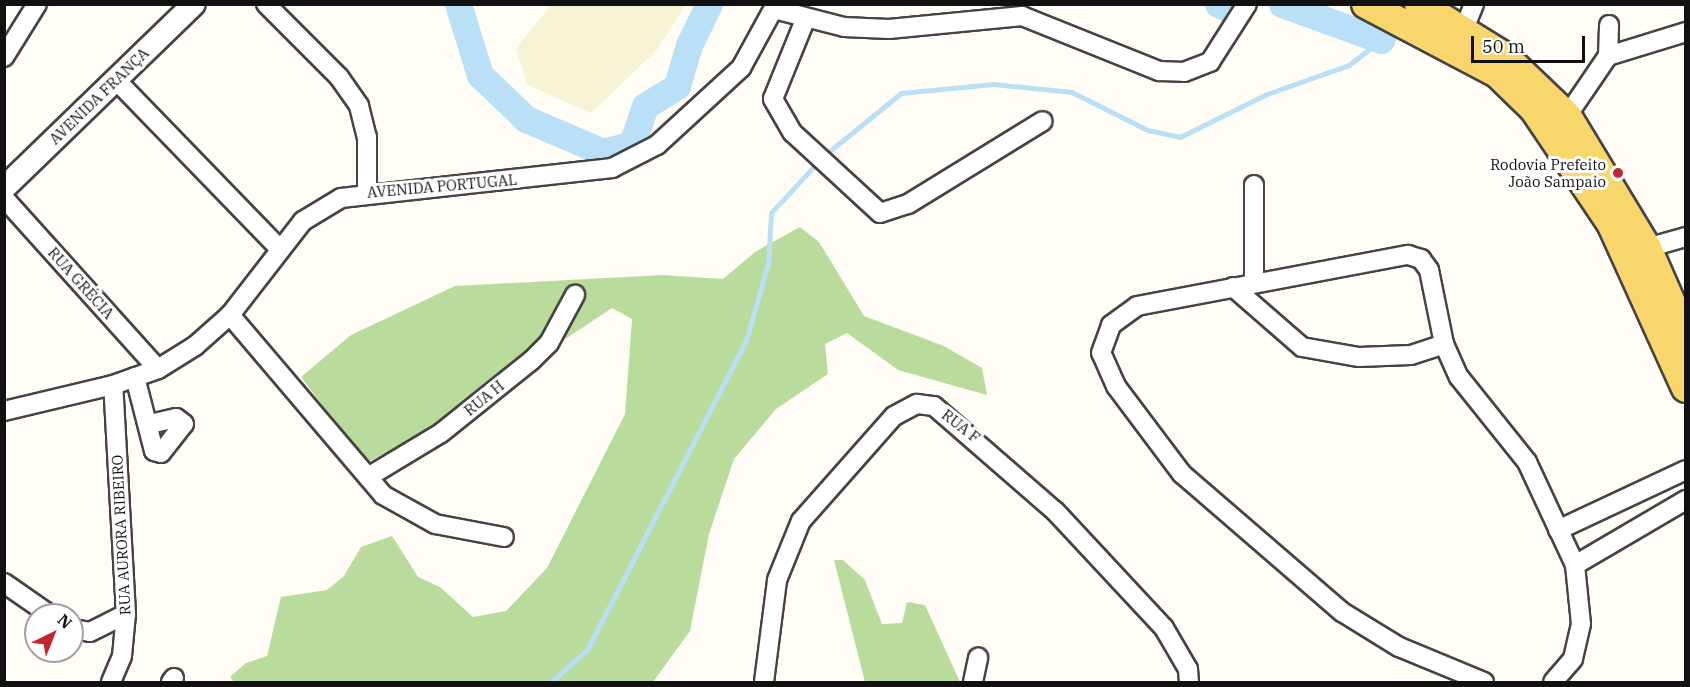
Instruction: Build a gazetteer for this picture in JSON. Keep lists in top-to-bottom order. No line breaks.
{"streets":{"street":["AVENIDA FRANÇA","AVENIDA PORTUGAL","RUA GRÉCIA","RUA H","RUA F","RUA AURORA RIBEIRO"]},"crossings":[["AVENIDA PORTUGAL","RUA GRÉCIA"],["AVENIDA PORTUGAL","RUA AURORA RIBEIRO"]],"places":["Rodovia Prefeito João Sampaio"],"scale_bar":"50 m","north":"top right"}
